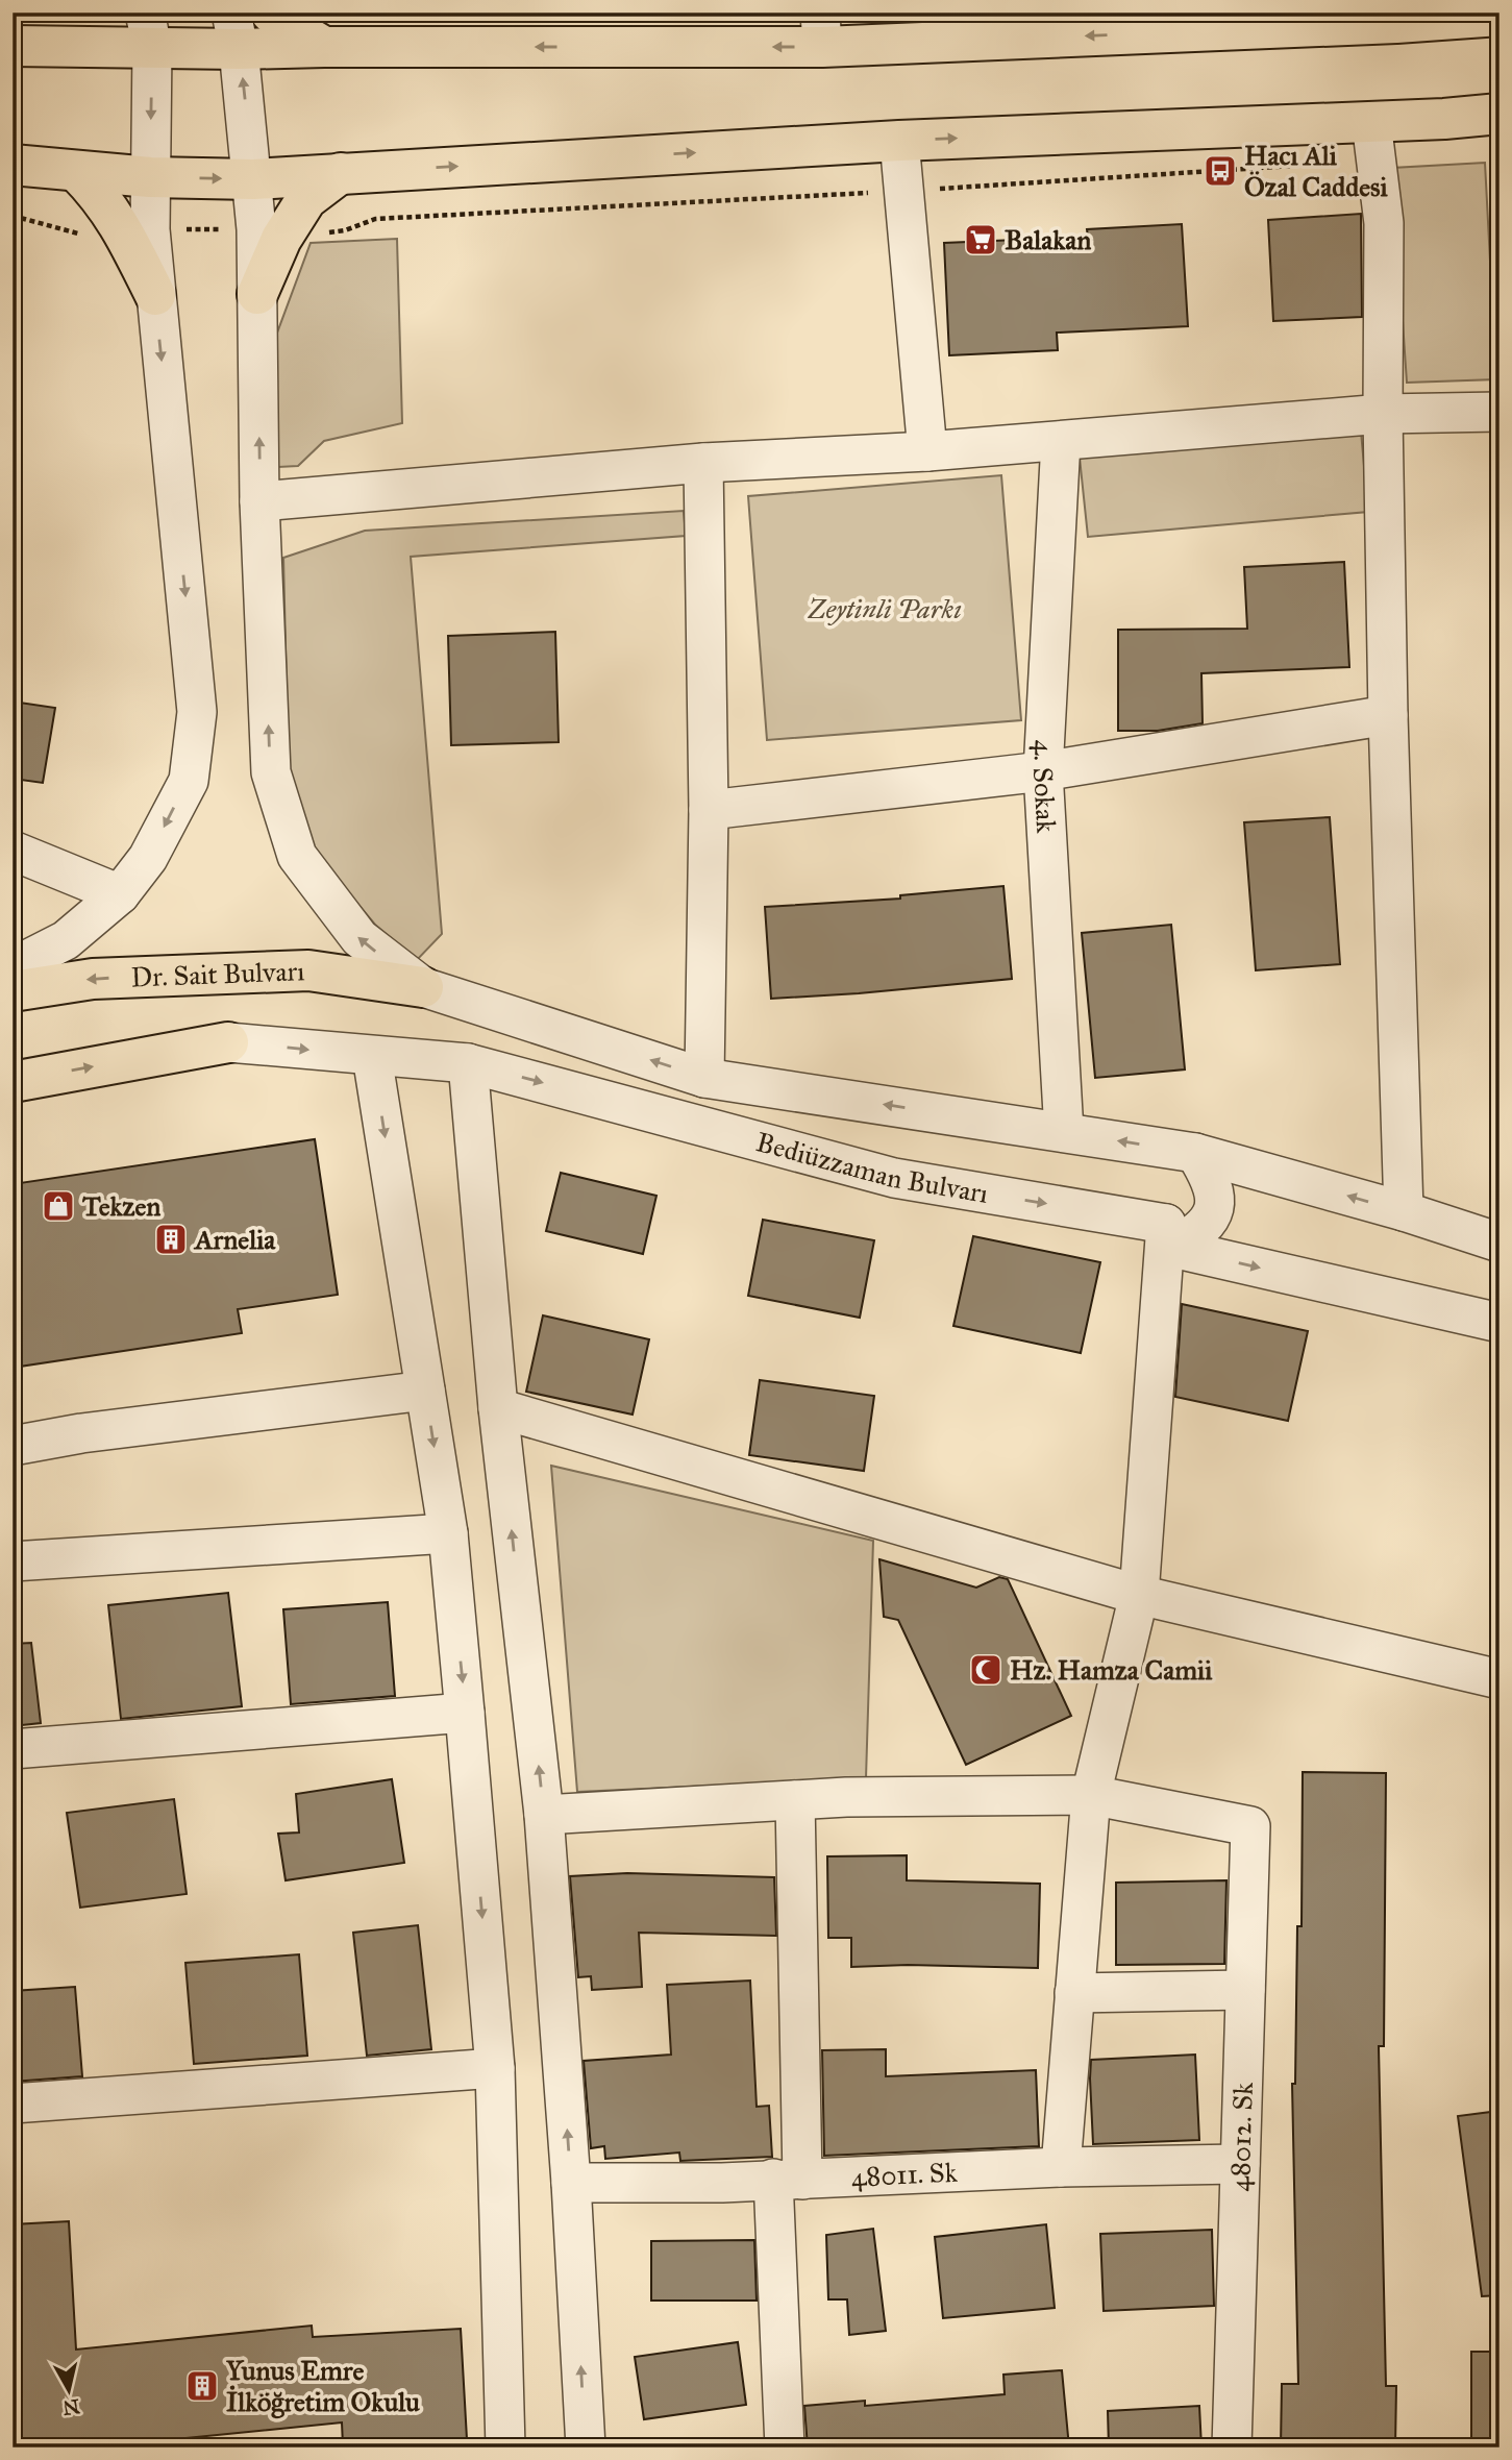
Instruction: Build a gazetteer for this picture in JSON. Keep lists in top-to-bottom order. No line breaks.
{"streets":{"main road":["Dr. Sait Bulvarı"],"street":["4. Sokak","Bediüzzaman Bulvarı","48012. Sk","48011. Sk"]},"crossings":[["4. Sokak","Bediüzzaman Bulvarı"],["Dr. Sait Bulvarı","Bediüzzaman Bulvarı"],["48012. Sk","48011. Sk"]],"parks":["Zeytinli Parkı"],"places":{"bus stop":["Hacı Ali Özal Caddesi"],"supermarket":["Balakan"],"shop":["Tekzen"],"building":["Arnelia","Yunus Emre İlköğretim Okulu"],"mosque":["Hz. Hamza Camii"]},"north":"bottom"}
